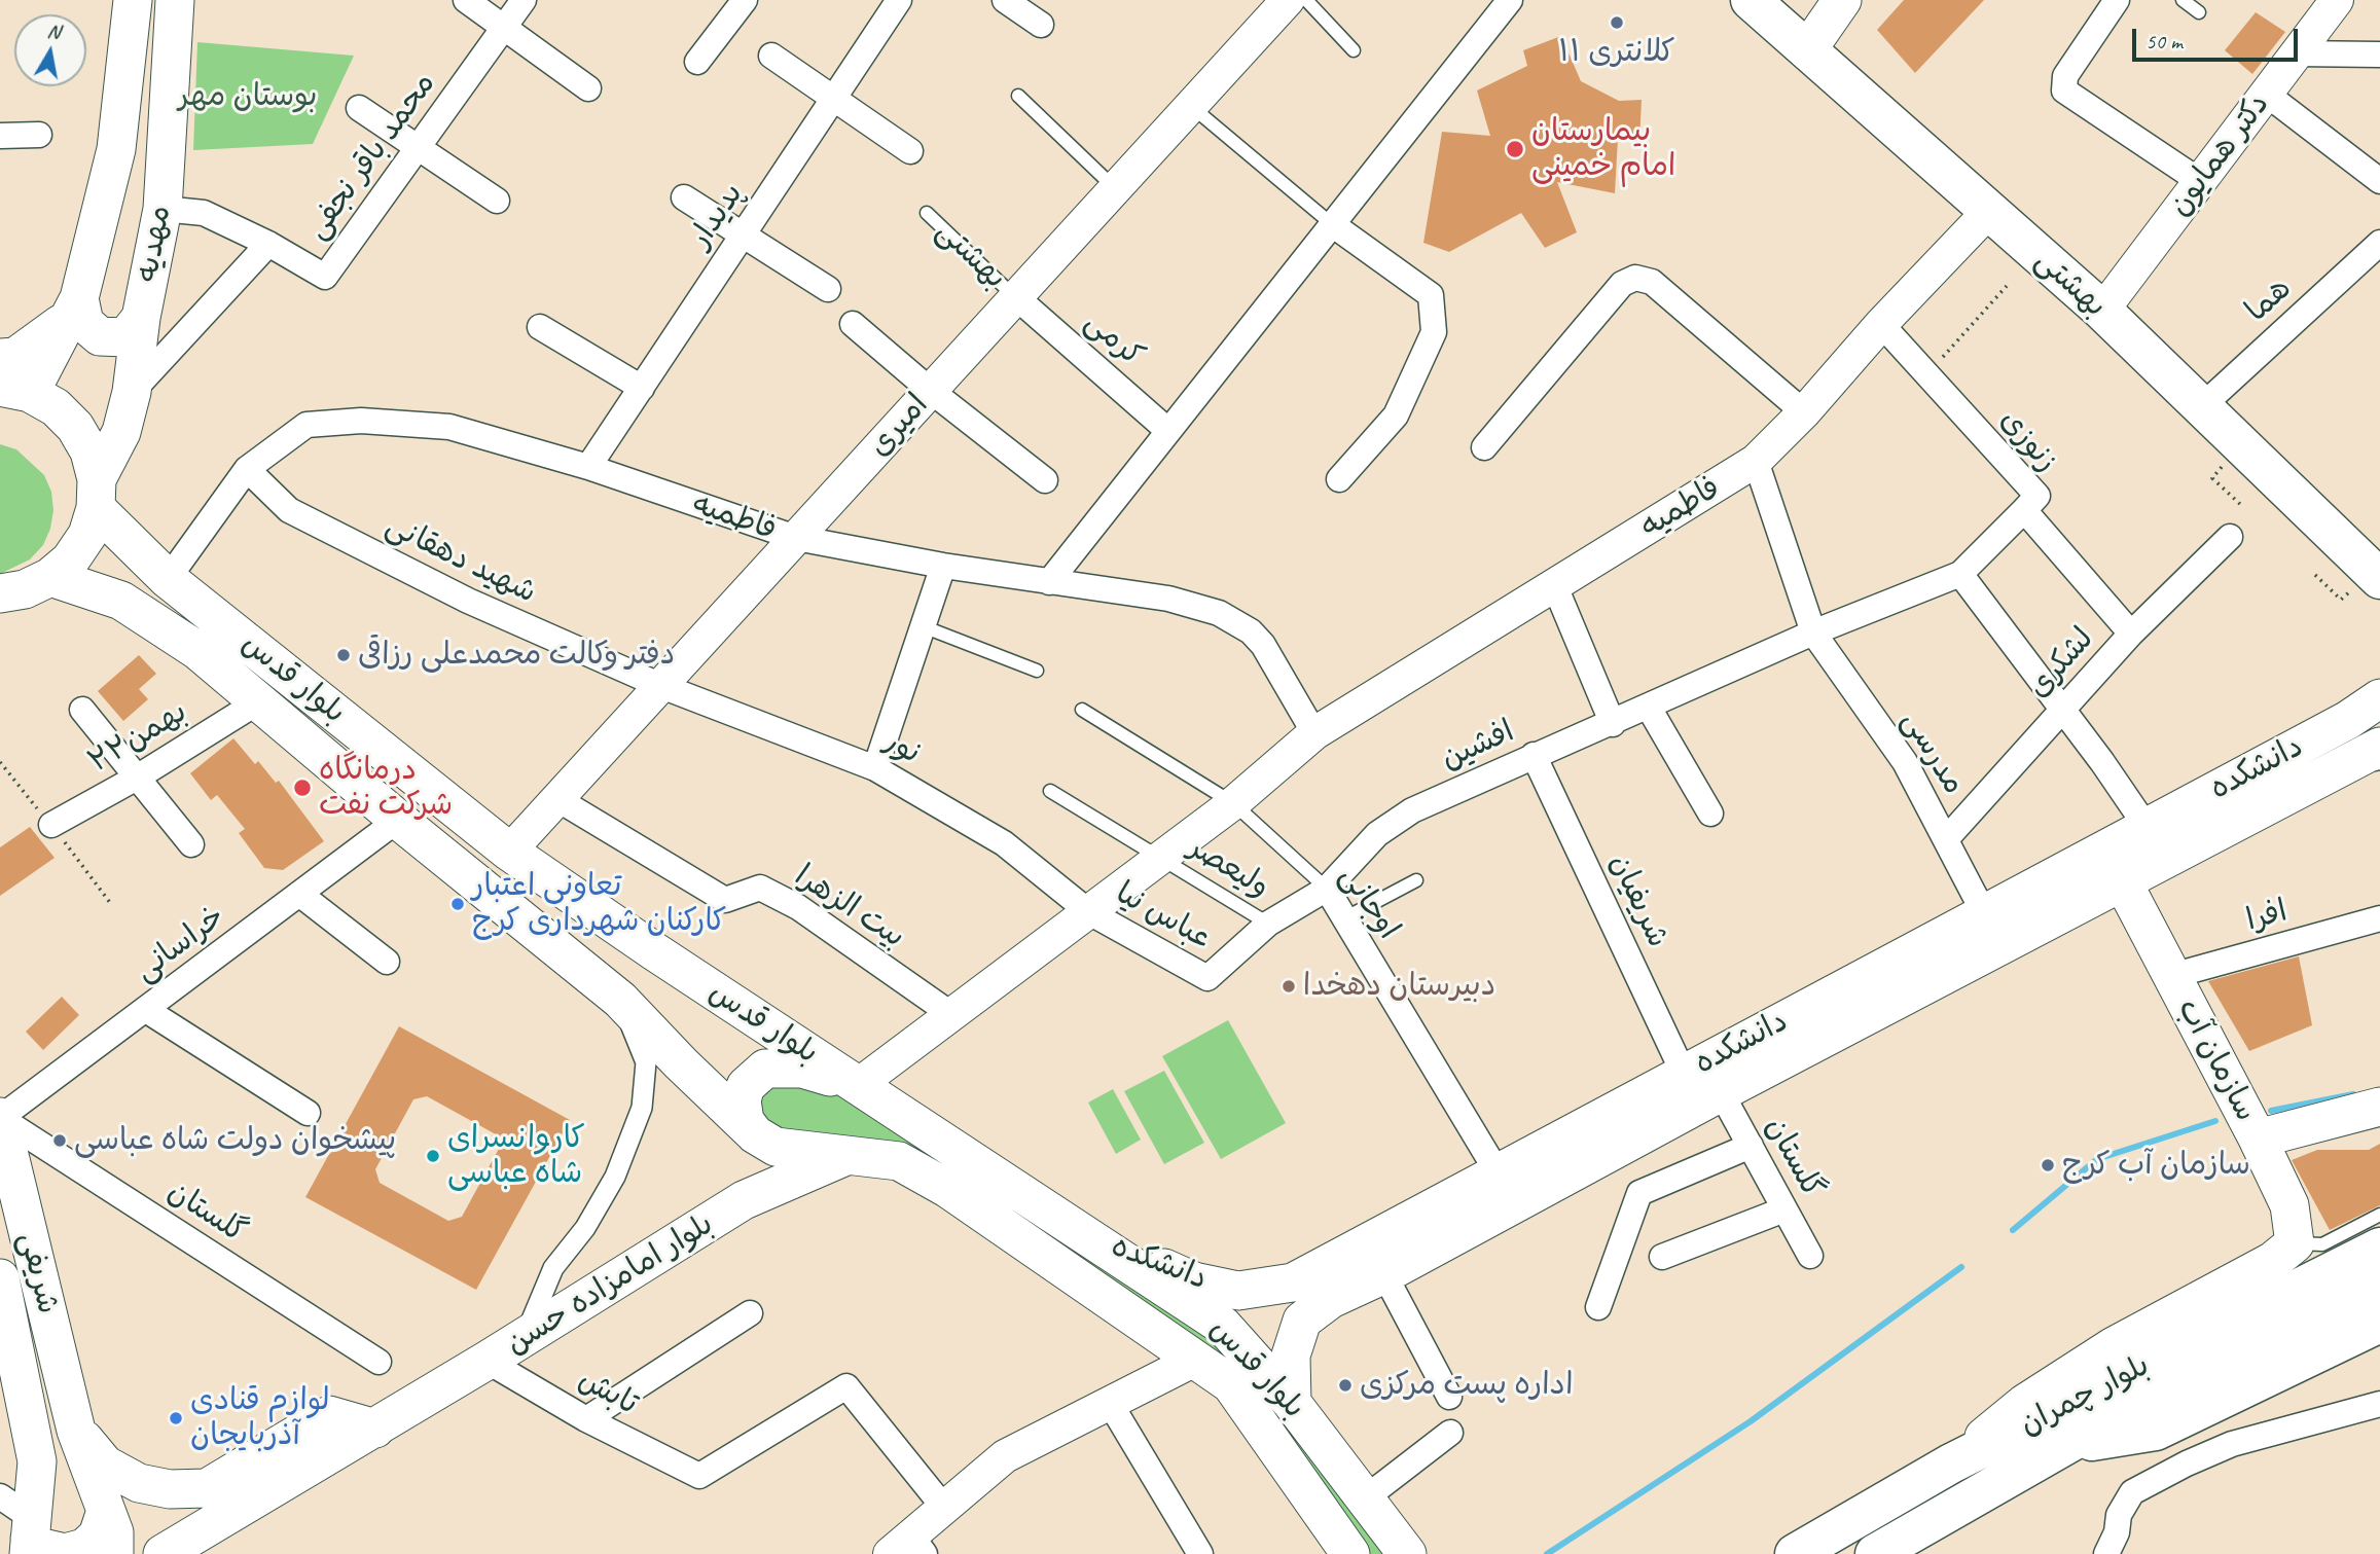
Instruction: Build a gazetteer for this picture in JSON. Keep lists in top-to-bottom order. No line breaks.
{"streets":{"main road":["مهدیه","بهشتی","بلوار قدس","دانشکده","سازمان آب","شریفی","بلوار امامزاده حسن","بلوار چمران"],"street":["دکتر همایون","محمد باقر نجفی","پدیدار","هما","کرمی","امیری","زنوزی","فاطمیه","شهید دهقانی","لشکری","۲۲بهمن","افشین","نور","مدرسی","شریفیان","اوجانی","بیت الزهرا","عباس نیا","افرا","خراسانی","گلستان","تابش"],"lane":["ولیعصر"]},"crossings":[["دکتر همایون","بهشتی"],["محمد باقر نجفی","مهدیه"],["پدیدار","فاطمیه"],["مهدیه","بلوار قدس"],["بهشتی","هما"],["بهشتی","کرمی"],["بهشتی","امیری"],["بهشتی","فاطمیه"],["کرمی","امیری"],["امیری","فاطمیه"],["امیری","شهید دهقانی"],["امیری","بلوار قدس"],["امیری","نور"],["امیری","بیت الزهرا"],["زنوزی","فاطمیه"],["زنوزی","لشکری"],["فاطمیه","شهید دهقانی"],["فاطمیه","بلوار قدس"],["فاطمیه","نور"],["فاطمیه","مدرسی"],["فاطمیه","ولیعصر"],["فاطمیه","اوجانی"],["فاطمیه","بیت الزهرا"],["فاطمیه","عباس نیا"],["شهید دهقانی","نور"],["لشکری","مدرسی"],["بلوار قدس","۲۲بهمن"],["بلوار قدس","دانشکده"],["بلوار قدس","خراسانی"],["بلوار قدس","بلوار امامزاده حسن"],["افشین","مدرسی"],["افشین","ولیعصر"],["افشین","شریفیان"],["افشین","اوجانی"],["افشین","عباس نیا"],["نور","عباس نیا"],["مدرسی","دانشکده"],["دانشکده","شریفیان"],["دانشکده","اوجانی"],["دانشکده","سازمان آب"],["دانشکده","گلستان"],["افرا","سازمان آب"],["خراسانی","گلستان"],["خراسانی","شریفی"],["گلستان","شریفی"],["بلوار امامزاده حسن","تابش"]],"parks":["بوستان مهر"],"places":["کلانتری ۱۱","بیمارستان امام خمینی","دفتر وکالت محمدعلی رزاقی","درمانگاه شرکت نفت","تعاونی اعتبار کارکنان شهرداری کرج","دبیرستان دهخدا","پیشخوان دولت شاه عباسی","کاروانسرای شاه عباسی","سازمان آب کرج","اداره پست مرکزی","لوازم قنادی آذربایجان"],"scale_bar":"50 m","north":"top"}
